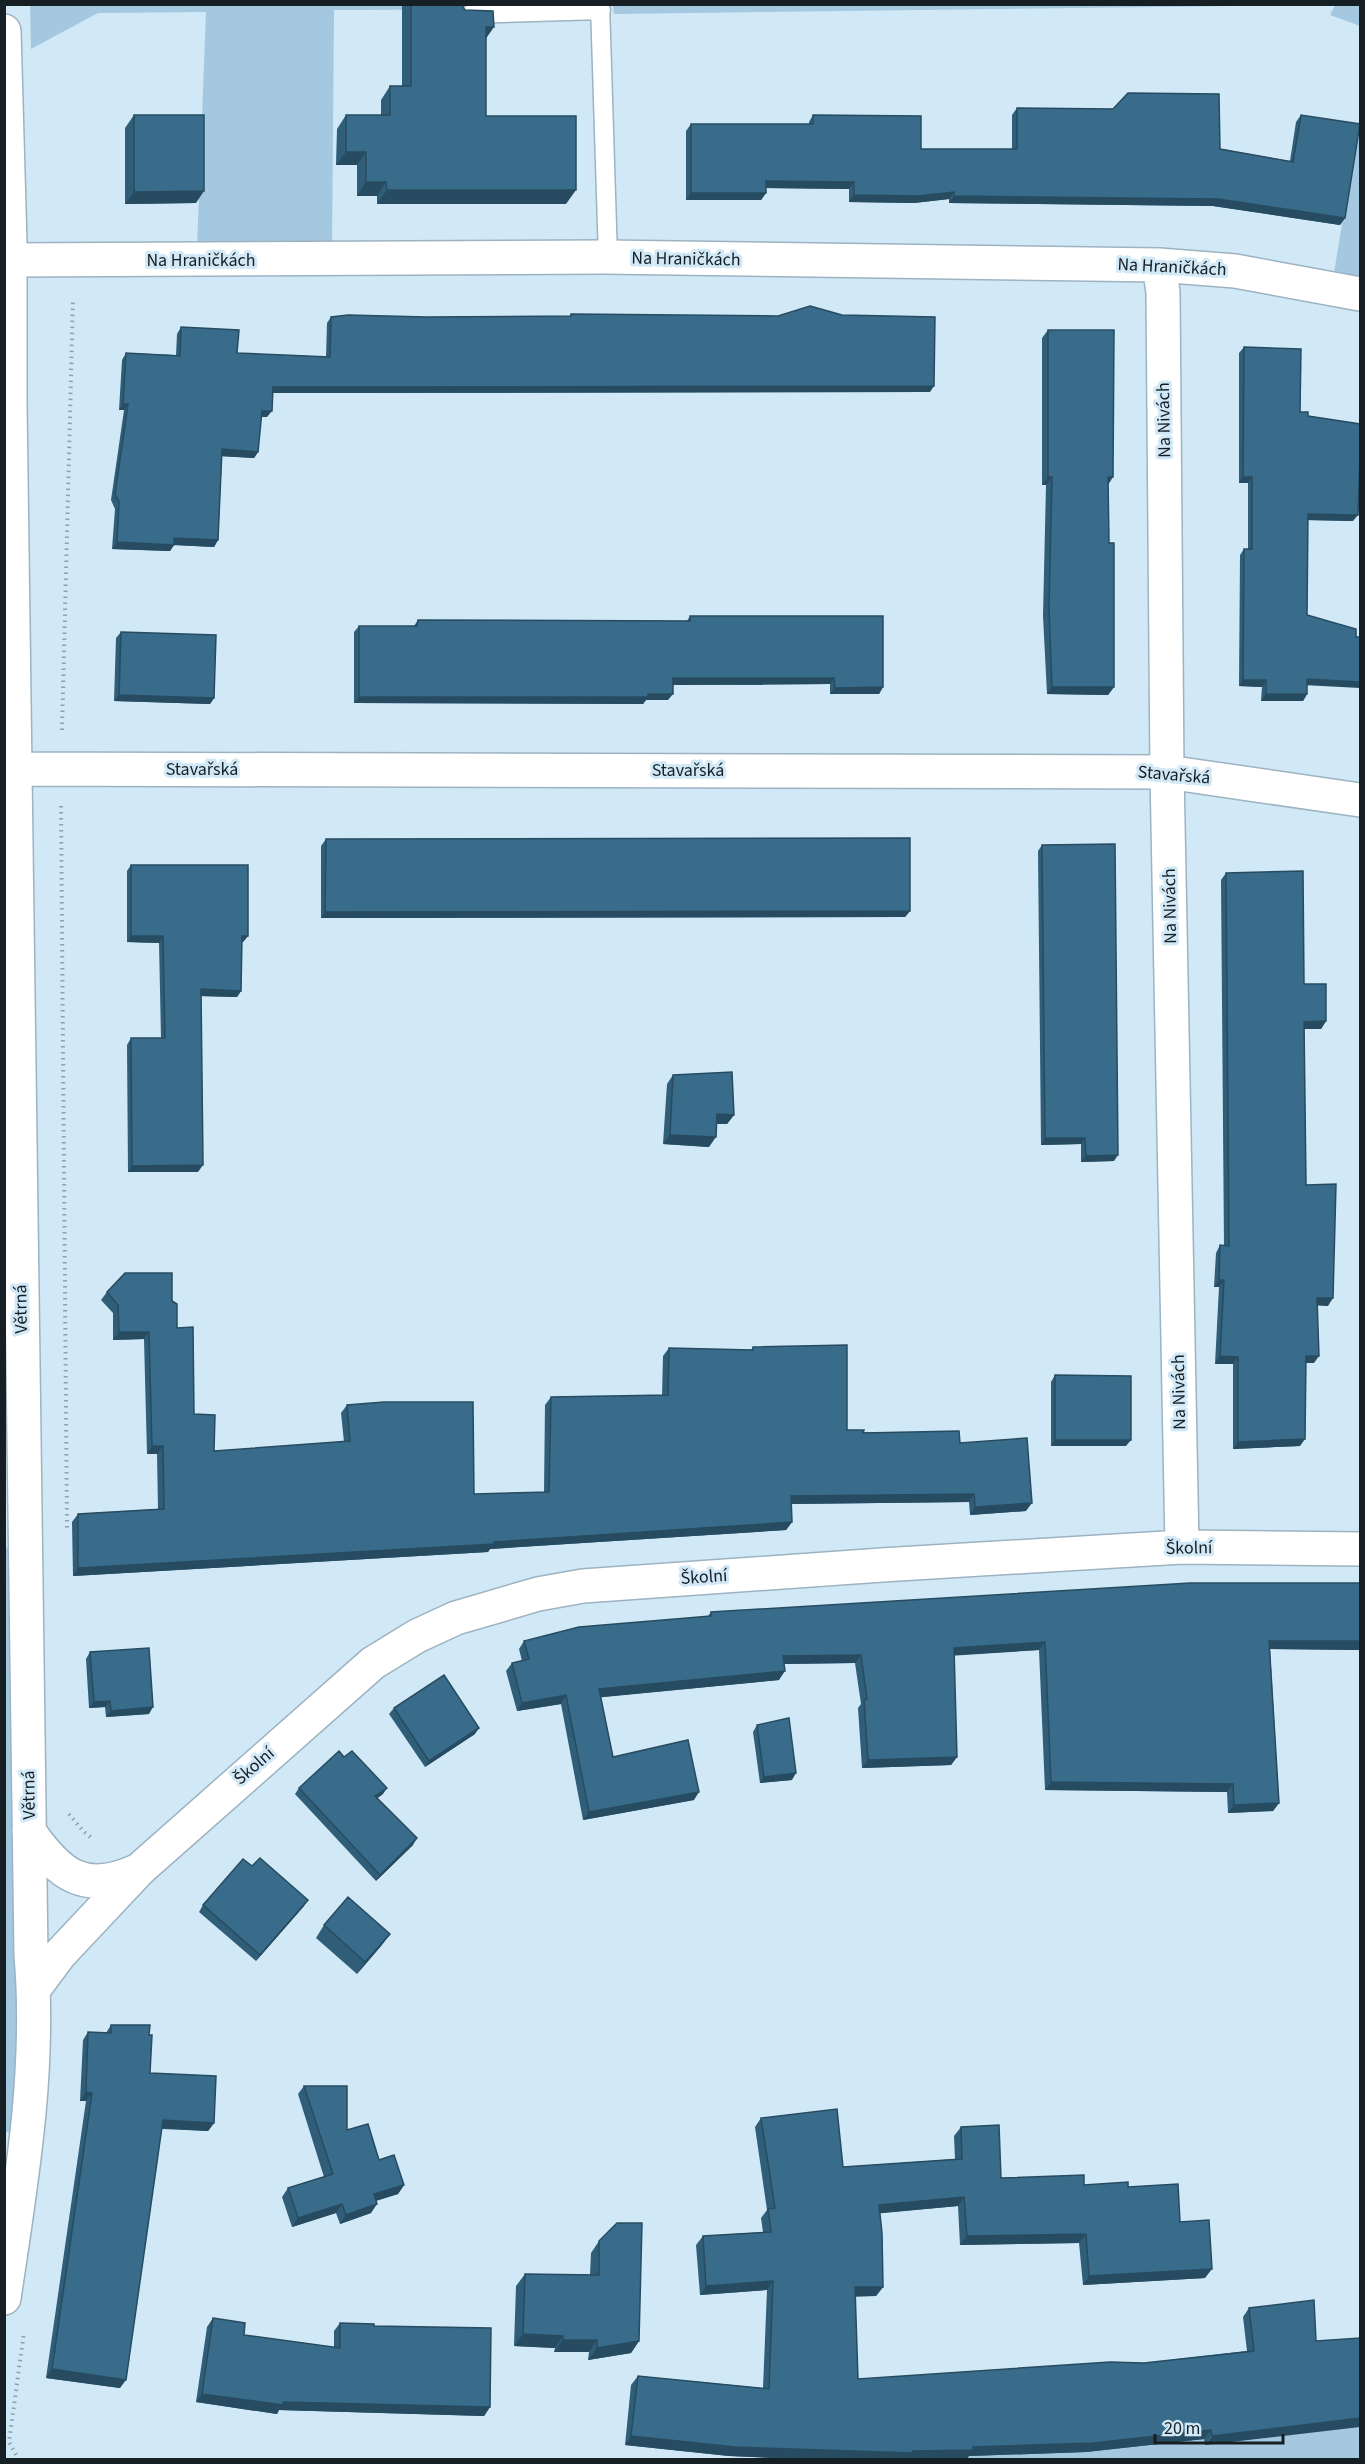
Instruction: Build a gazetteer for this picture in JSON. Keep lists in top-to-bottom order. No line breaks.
{"streets":{"street":["Na Hraničkách","Na Nivách","Stavařská","Větrná","Školní"]},"crossings":[["Na Hraničkách","Na Nivách"],["Na Hraničkách","Větrná"],["Na Nivách","Stavařská"],["Na Nivách","Školní"],["Stavařská","Větrná"],["Větrná","Školní"]],"scale_bar":"20 m"}
